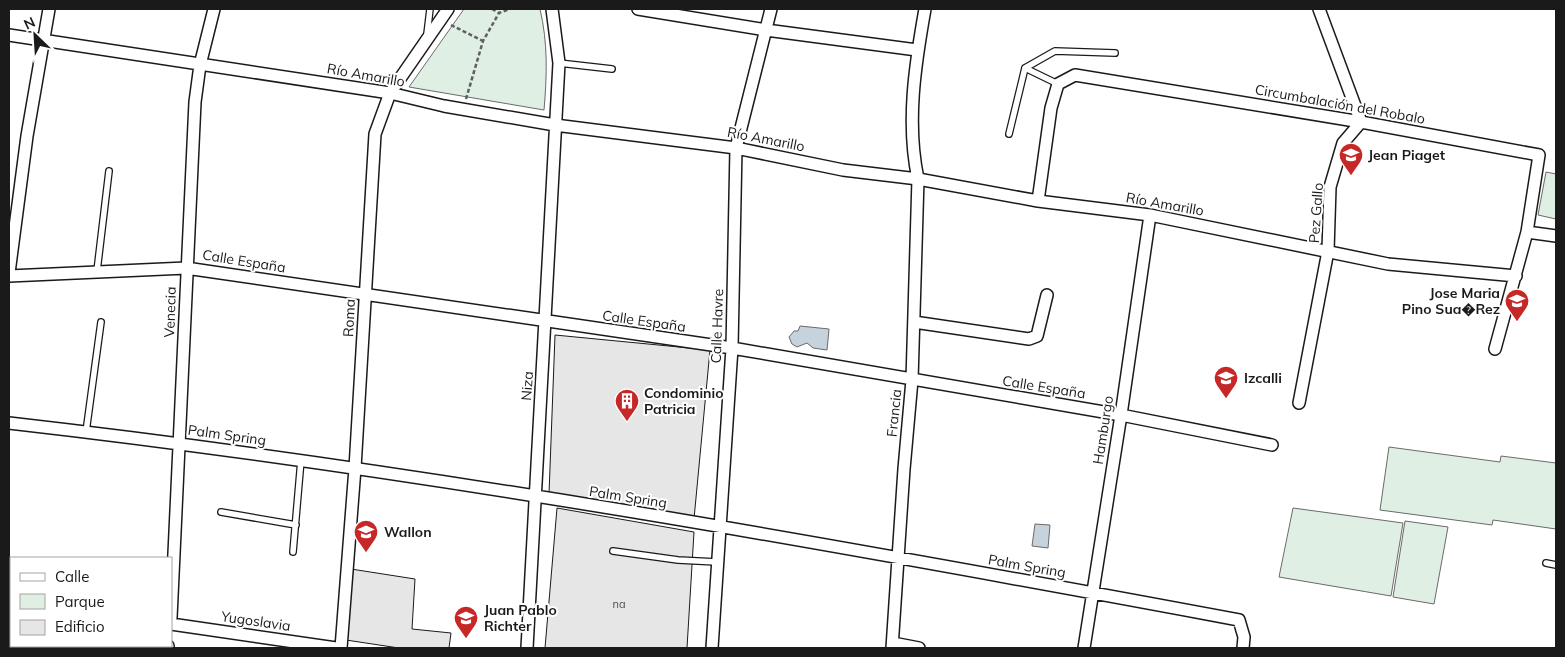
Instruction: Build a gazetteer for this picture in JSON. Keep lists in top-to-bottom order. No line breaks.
{"streets":{"street":["Río Amarillo","Circumbalación del Robalo","Pez Gallo","Calle España","Venecia","Roma","Calle Havre","Niza","Francia","Hamburgo","Palm Spring","Yugoslavia"]},"crossings":[["Río Amarillo","Circumbalación del Robalo"],["Río Amarillo","Pez Gallo"],["Río Amarillo","Venecia"],["Río Amarillo","Roma"],["Río Amarillo","Calle Havre"],["Río Amarillo","Niza"],["Río Amarillo","Francia"],["Río Amarillo","Hamburgo"],["Circumbalación del Robalo","Pez Gallo"],["Calle España","Venecia"],["Calle España","Roma"],["Calle España","Calle Havre"],["Calle España","Niza"],["Calle España","Francia"],["Calle España","Hamburgo"],["Venecia","Palm Spring"],["Roma","Palm Spring"],["Calle Havre","Palm Spring"],["Niza","Palm Spring"],["Francia","Palm Spring"],["Hamburgo","Palm Spring"]],"places":{"school or university":["Jean Piaget","Jose Maria Pino Sua�Rez","Izcalli","Wallon","Juan Pablo Richter"],"building":["Condominio Patricia"]},"house_numbers":["na"],"legend":["Calle","Parque","Edificio"],"north":"top left"}
